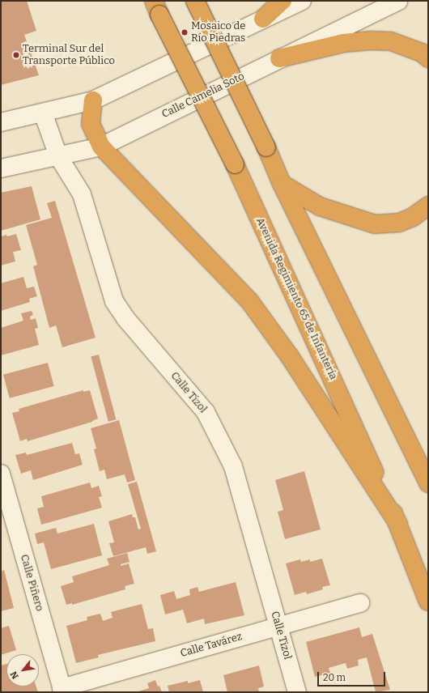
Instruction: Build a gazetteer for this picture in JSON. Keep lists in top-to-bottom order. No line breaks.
{"streets":{"highway":["Avenida Regimiento 65 de Infantería"],"street":["Calle Camelia Soto","Calle Tizol","Calle Piñero","Calle Tavárez"]},"crossings":[["Calle Camelia Soto","Calle Tizol"],["Calle Tizol","Calle Tavárez"],["Calle Piñero","Calle Tavárez"]],"places":["Mosaico de Río Piedras","Terminal Sur del Transporte Público"],"scale_bar":"20 m","north":"bottom left"}
